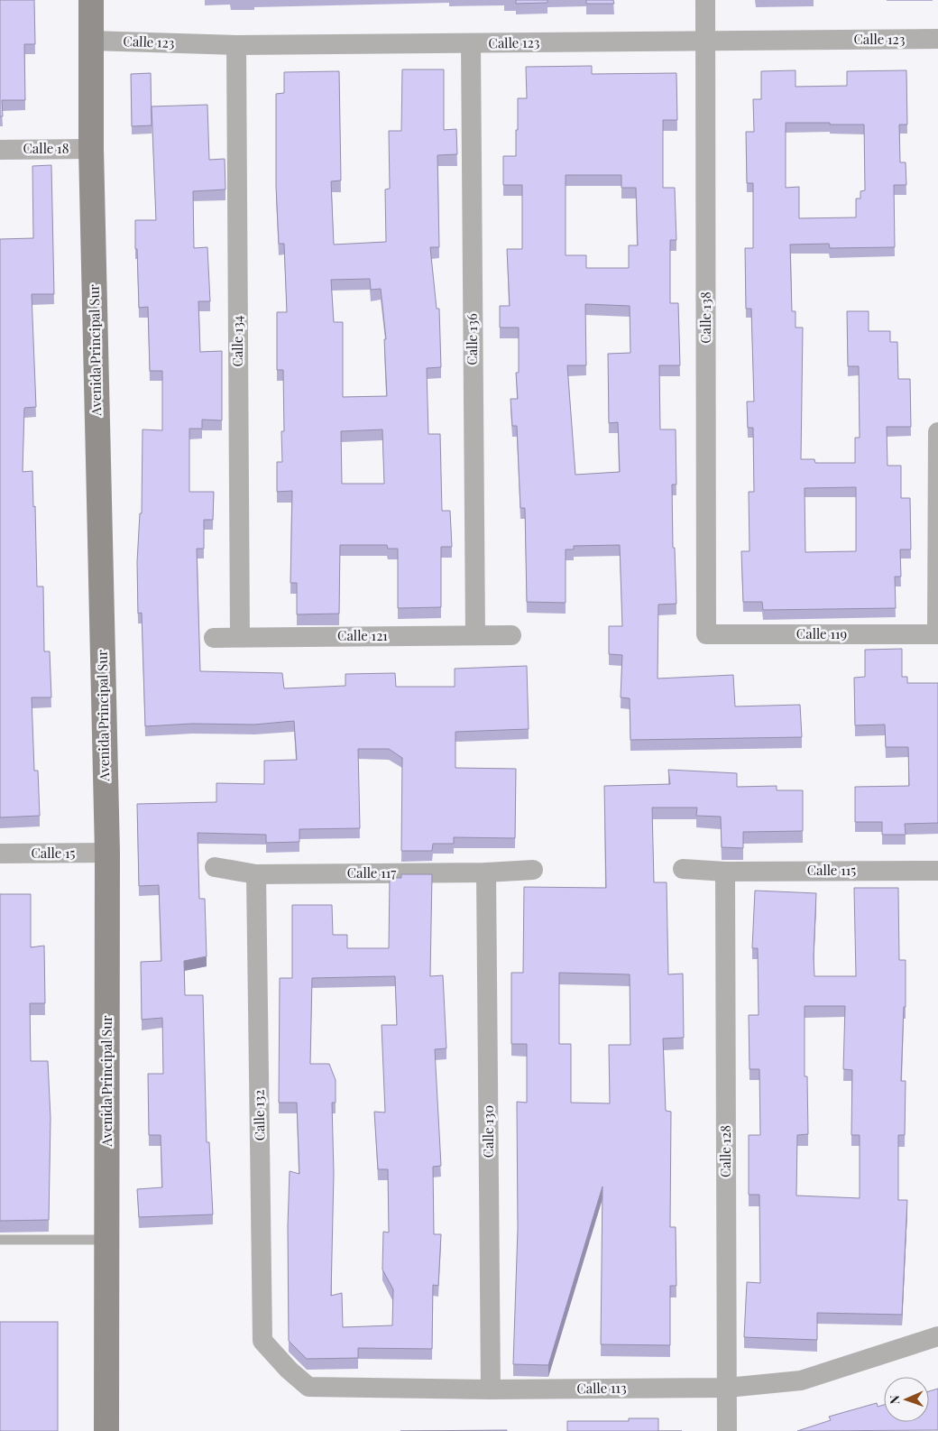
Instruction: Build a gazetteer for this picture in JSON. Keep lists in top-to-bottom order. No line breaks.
{"streets":{"street":["Calle 123","Calle 18","Calle 138","Calle 136","Calle 134","Avenida Principal Sur","Calle 119","Calle 121","Calle 15","Calle 115","Calle 117","Calle 132","Calle 130","Calle 128","Calle 113"]},"crossings":[["Calle 123","Calle 138"],["Calle 123","Calle 136"],["Calle 123","Calle 134"],["Calle 123","Avenida Principal Sur"],["Calle 18","Avenida Principal Sur"],["Calle 138","Calle 119"],["Calle 136","Calle 121"],["Calle 134","Calle 121"],["Avenida Principal Sur","Calle 15"],["Calle 115","Calle 128"],["Calle 117","Calle 132"],["Calle 117","Calle 130"],["Calle 132","Calle 113"],["Calle 130","Calle 113"],["Calle 128","Calle 113"]],"north":"left"}
